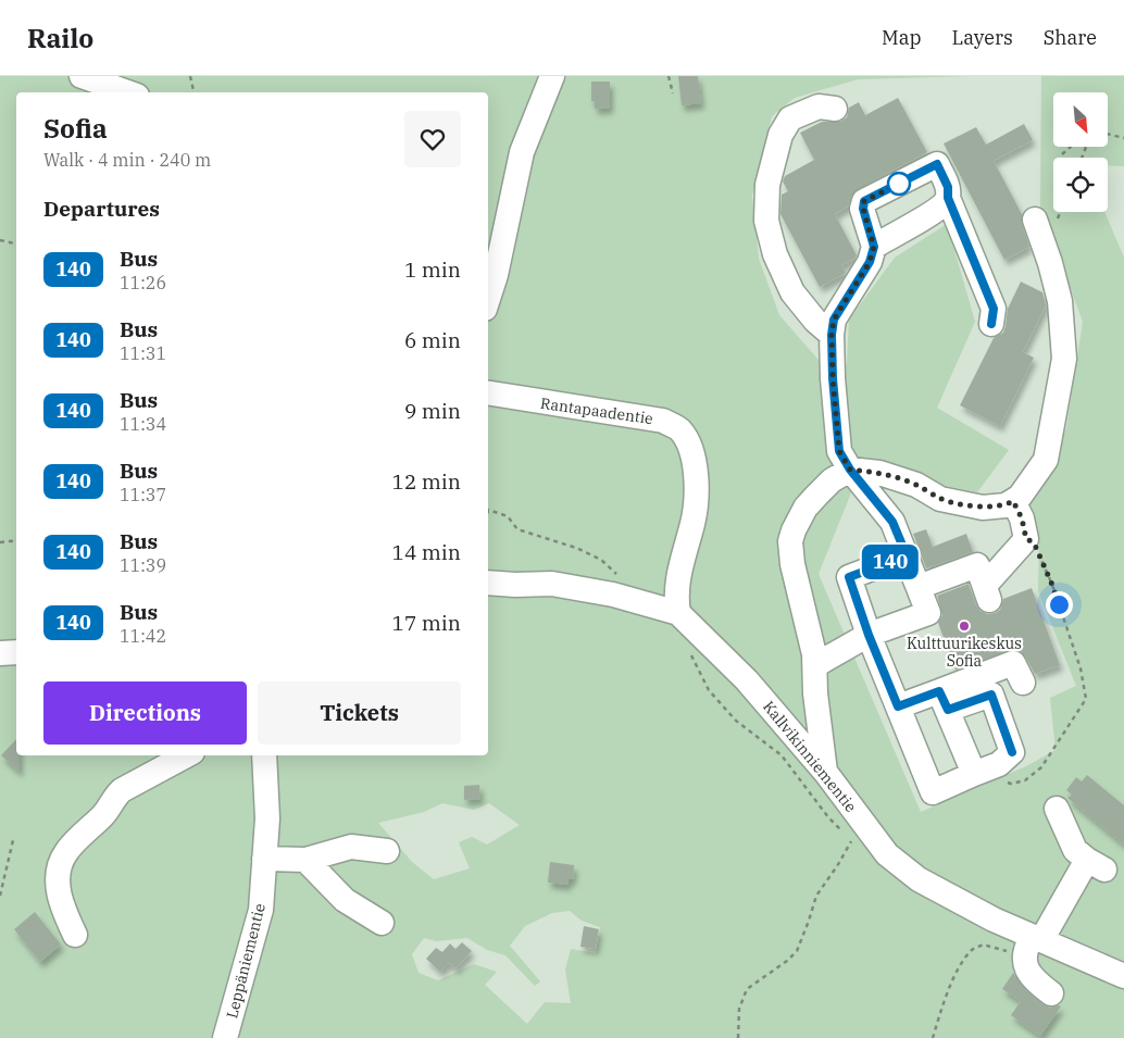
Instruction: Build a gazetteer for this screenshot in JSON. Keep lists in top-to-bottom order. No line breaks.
{"streets":{"street":["Rantapaadentie","Kallvikinniementie","Leppäniementie"]},"crossings":[["Rantapaadentie","Kallvikinniementie"]],"places":["Kulttuurikeskus Sofia"],"lines":["bus line 140"],"north":"bottom right","page":{"header":"Railo","nav":["Map","Layers","Share"],"on_map":"140","heading":[["Sofia","Walk · 4 min · 240 m"],"Departures"],"list":[{"mark":"140","name":"Bus","note":"11:26","value":"1 min"},{"mark":"140","name":"Bus","note":"11:31","value":"6 min"},{"mark":"140","name":"Bus","note":"11:34","value":"9 min"},{"mark":"140","name":"Bus","note":"11:37","value":"12 min"},{"mark":"140","name":"Bus","note":"11:39","value":"14 min"},{"mark":"140","name":"Bus","note":"11:42","value":"17 min"}],"buttons":["Directions","Tickets"]}}
